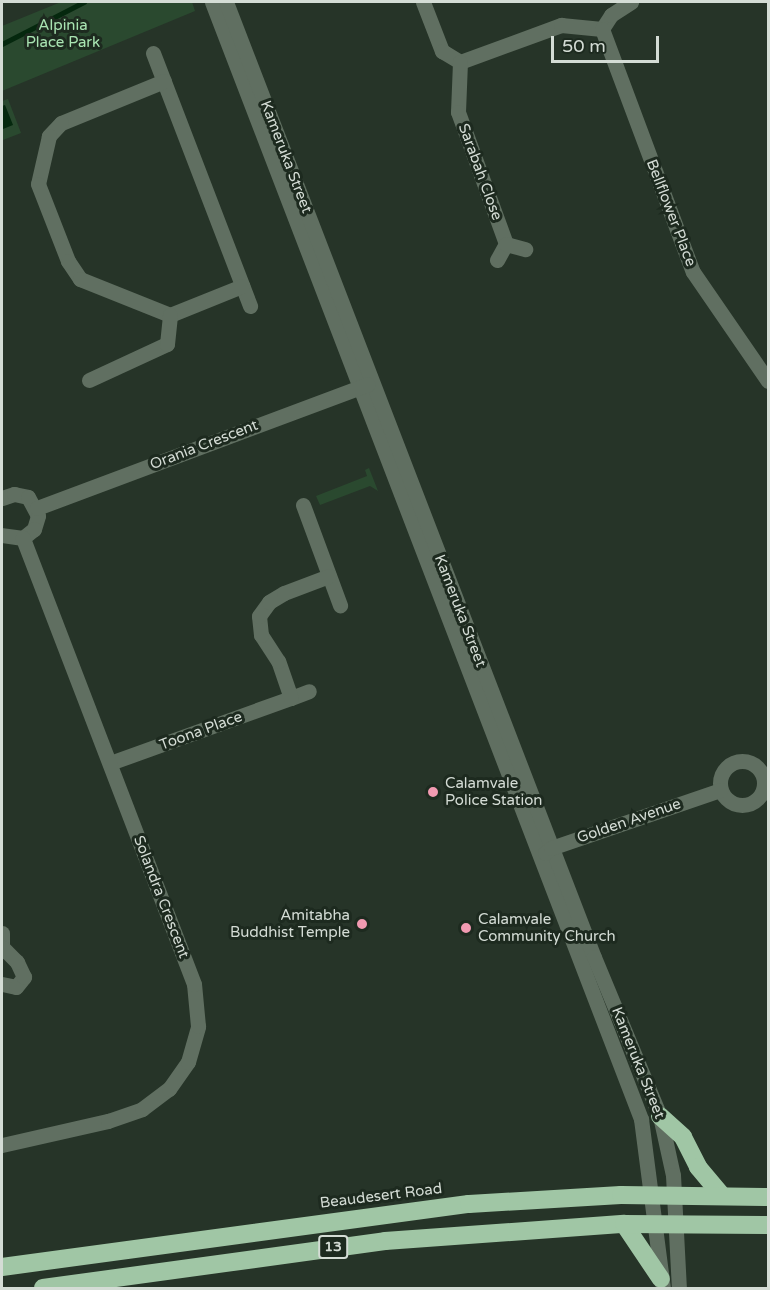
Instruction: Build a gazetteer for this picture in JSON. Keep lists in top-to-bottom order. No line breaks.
{"streets":{"highway":["Beaudesert Road","13"],"street":["Kameruka Street","Sarabah Close","Bellflower Place","Orania Crescent","Toona Place","Golden Avenue","Solandra Crescent"]},"crossings":[["Kameruka Street","Orania Crescent"],["Kameruka Street","Golden Avenue"],["Kameruka Street","Beaudesert Road"],["Kameruka Street","13"],["Toona Place","Solandra Crescent"]],"parks":["Alpinia Place Park"],"places":["Calamvale Police Station","Amitabha Buddhist Temple","Calamvale Community Church"],"scale_bar":"50 m"}
